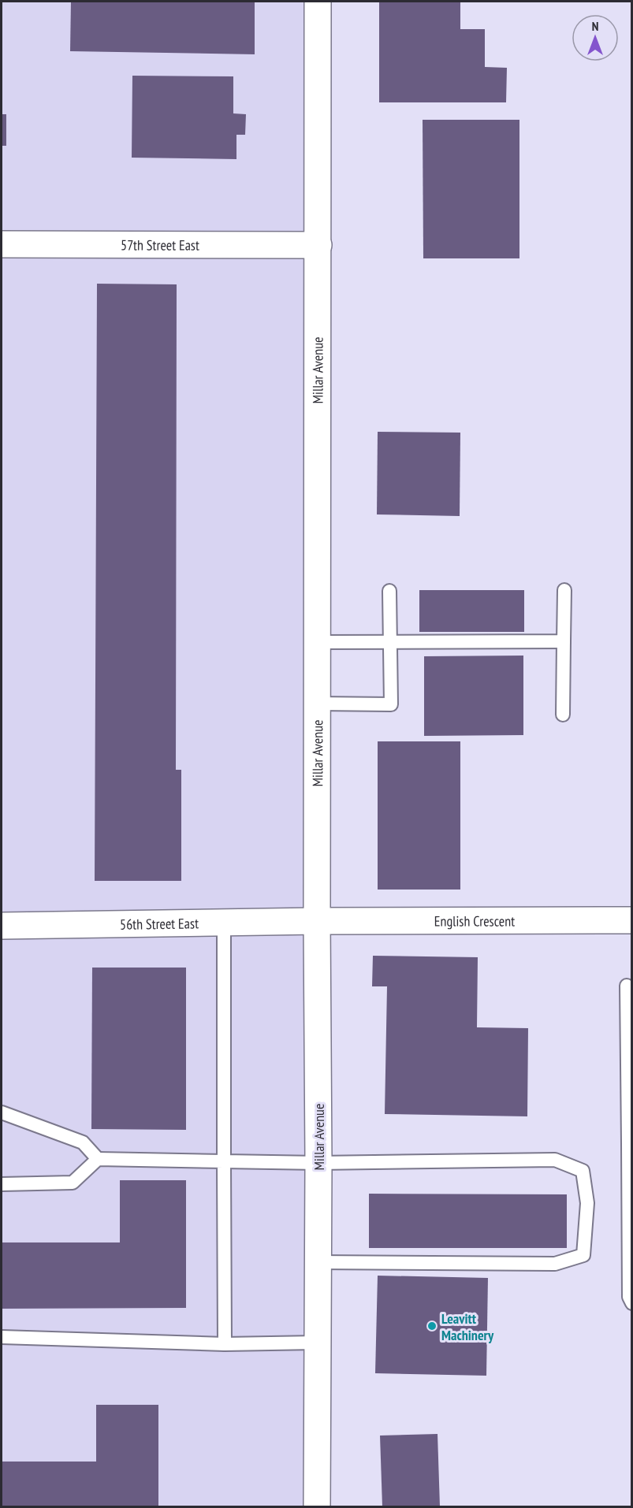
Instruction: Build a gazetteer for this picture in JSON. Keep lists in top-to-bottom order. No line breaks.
{"streets":{"street":["57th Street East","Millar Avenue","English Crescent","56th Street East"]},"crossings":[["57th Street East","Millar Avenue"],["Millar Avenue","English Crescent"],["Millar Avenue","56th Street East"],["English Crescent","56th Street East"]],"places":["Leavitt Machinery"],"north":"top"}
